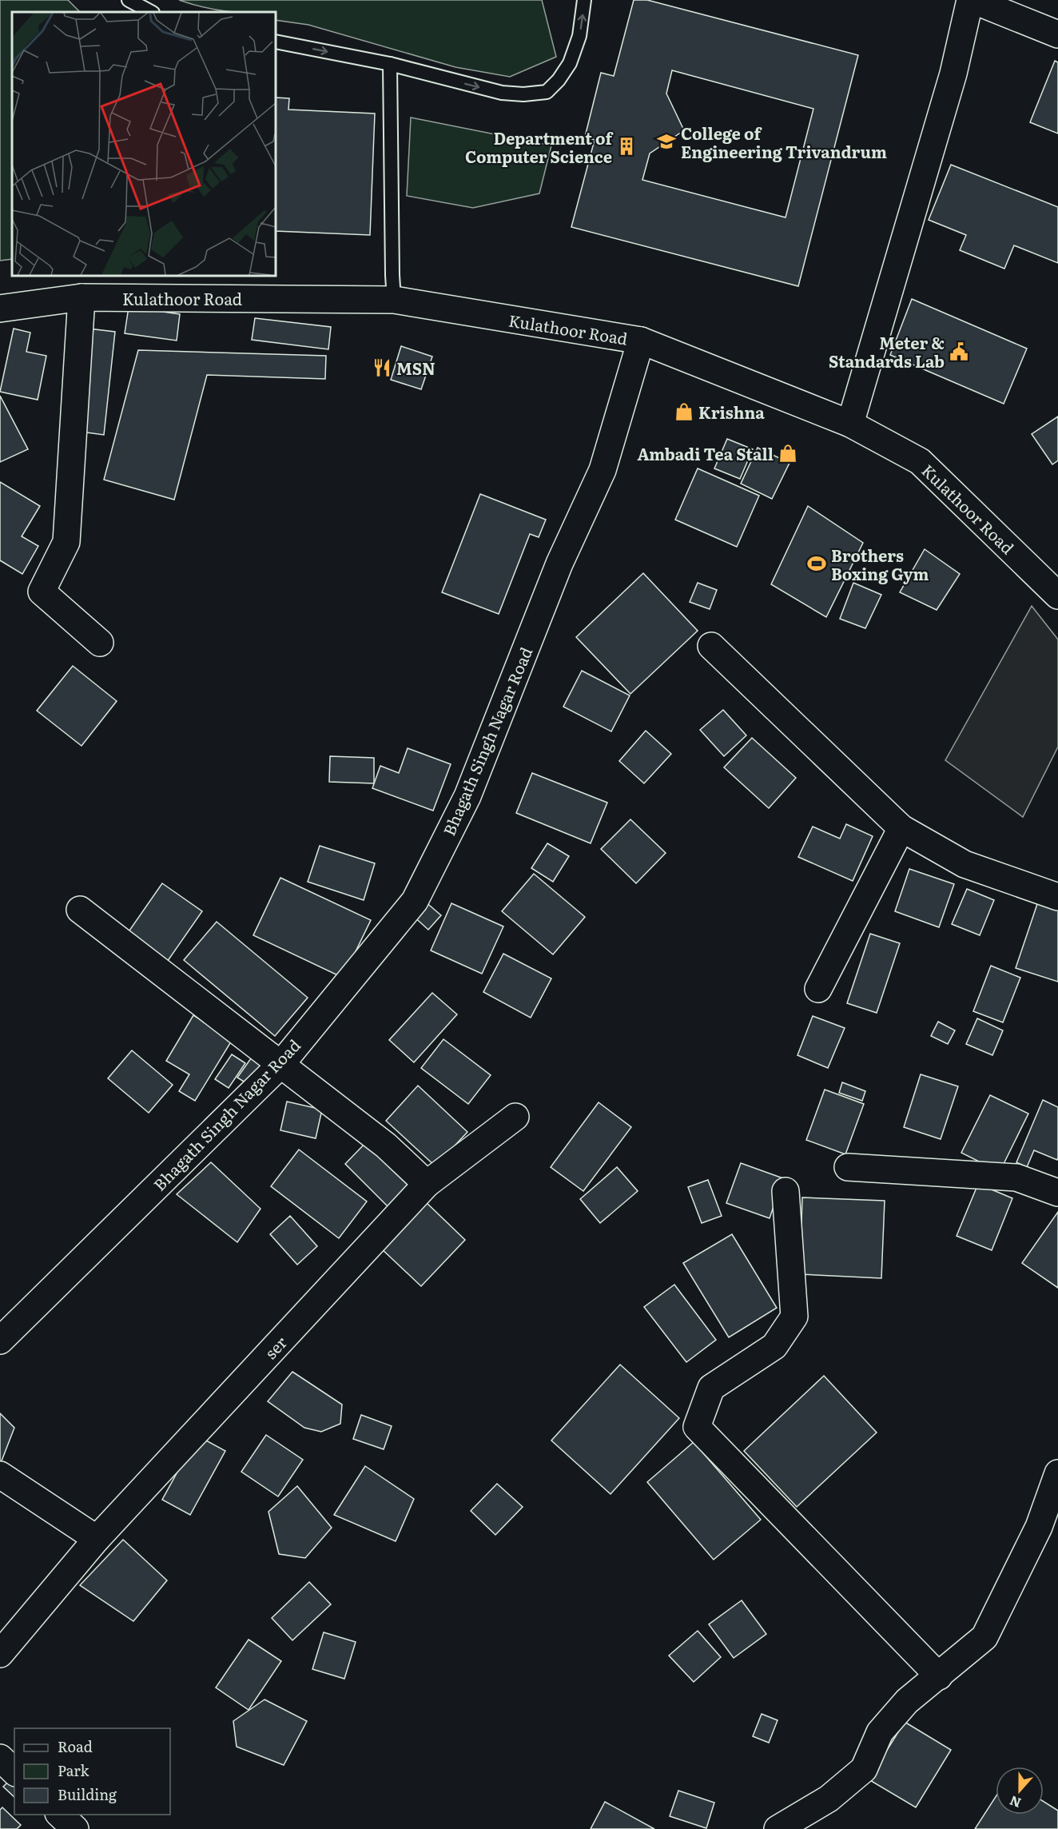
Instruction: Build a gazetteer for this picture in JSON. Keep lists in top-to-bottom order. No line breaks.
{"streets":{"street":["Kulathoor Road","Bhagath Singh Nagar Road","ser"]},"crossings":[["Kulathoor Road","Bhagath Singh Nagar Road"]],"places":{"school or university":["College of Engineering Trivandrum"],"building":["Department of Computer Science"],"public building":["Meter & Standards Lab"],"restaurant":["MSN"],"shop":["Krishna","Ambadi Tea Stall"],"sports":["Brothers Boxing Gym"]},"legend":["Road","Park","Building"],"north":"bottom"}
